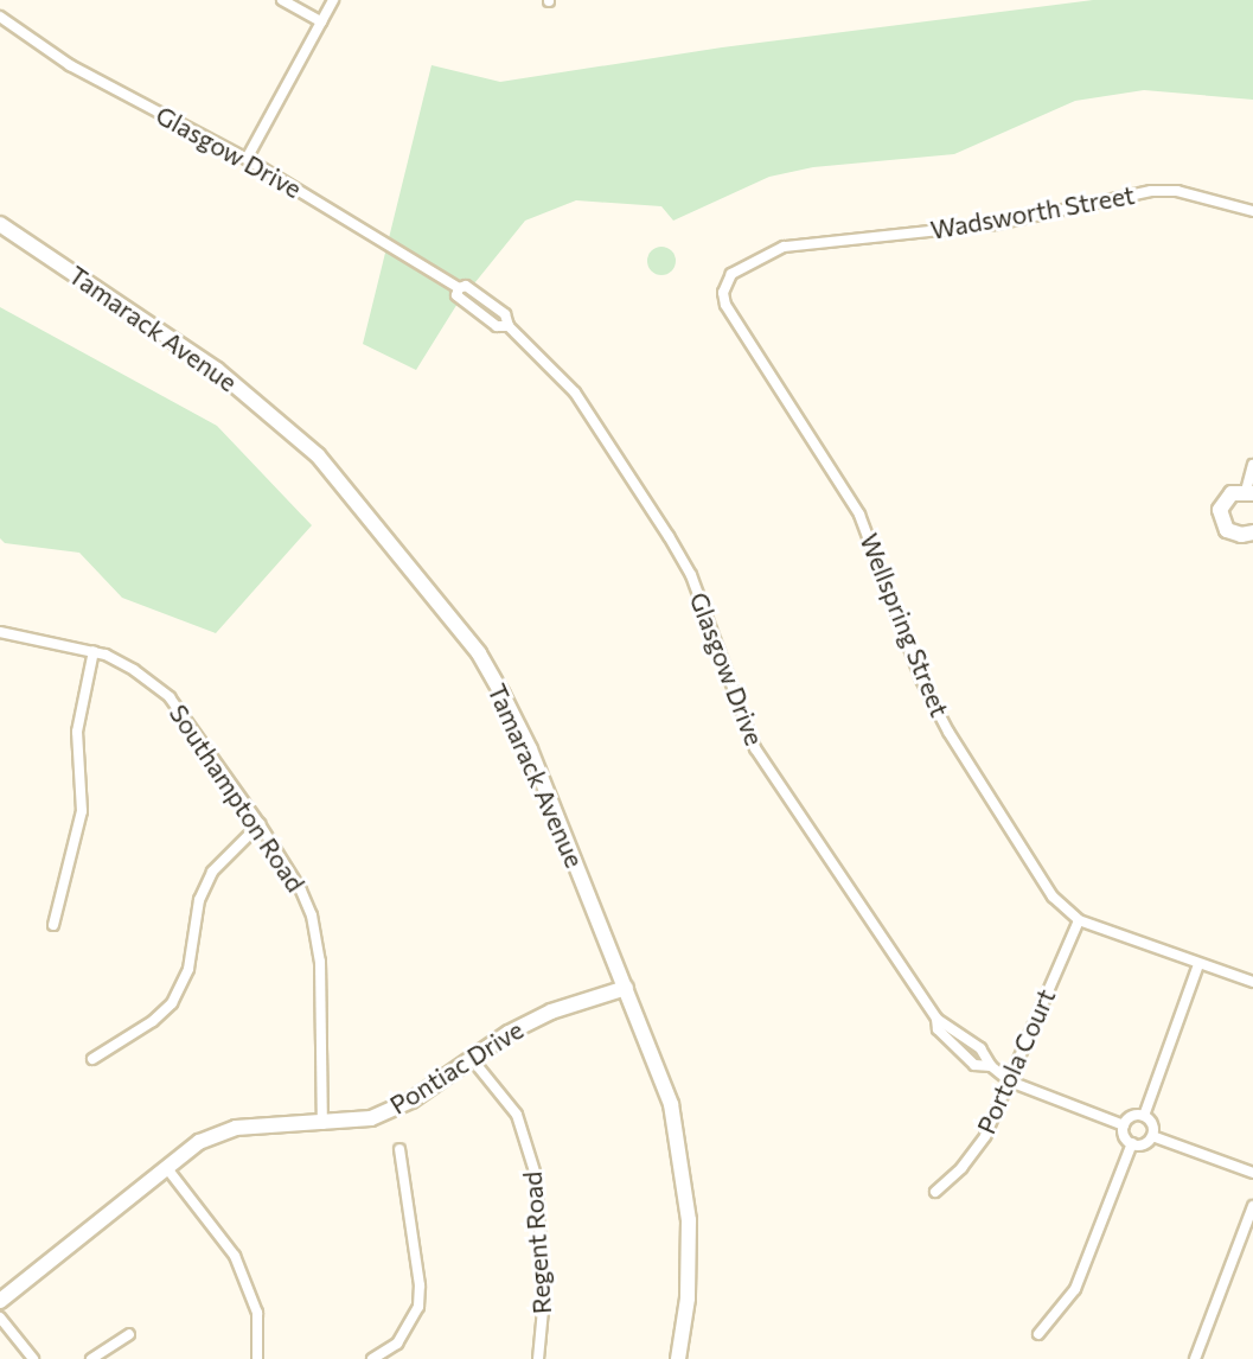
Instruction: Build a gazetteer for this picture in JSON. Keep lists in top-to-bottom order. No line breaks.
{"streets":{"main road":["Tamarack Avenue","Pontiac Drive"],"street":["Glasgow Drive","Wadsworth Street","Wellspring Street","Southampton Road","Portola Court","Regent Road"]},"crossings":[["Glasgow Drive","Portola Court"],["Wadsworth Street","Wellspring Street"],["Tamarack Avenue","Pontiac Drive"],["Wellspring Street","Portola Court"],["Southampton Road","Pontiac Drive"],["Pontiac Drive","Regent Road"]]}
